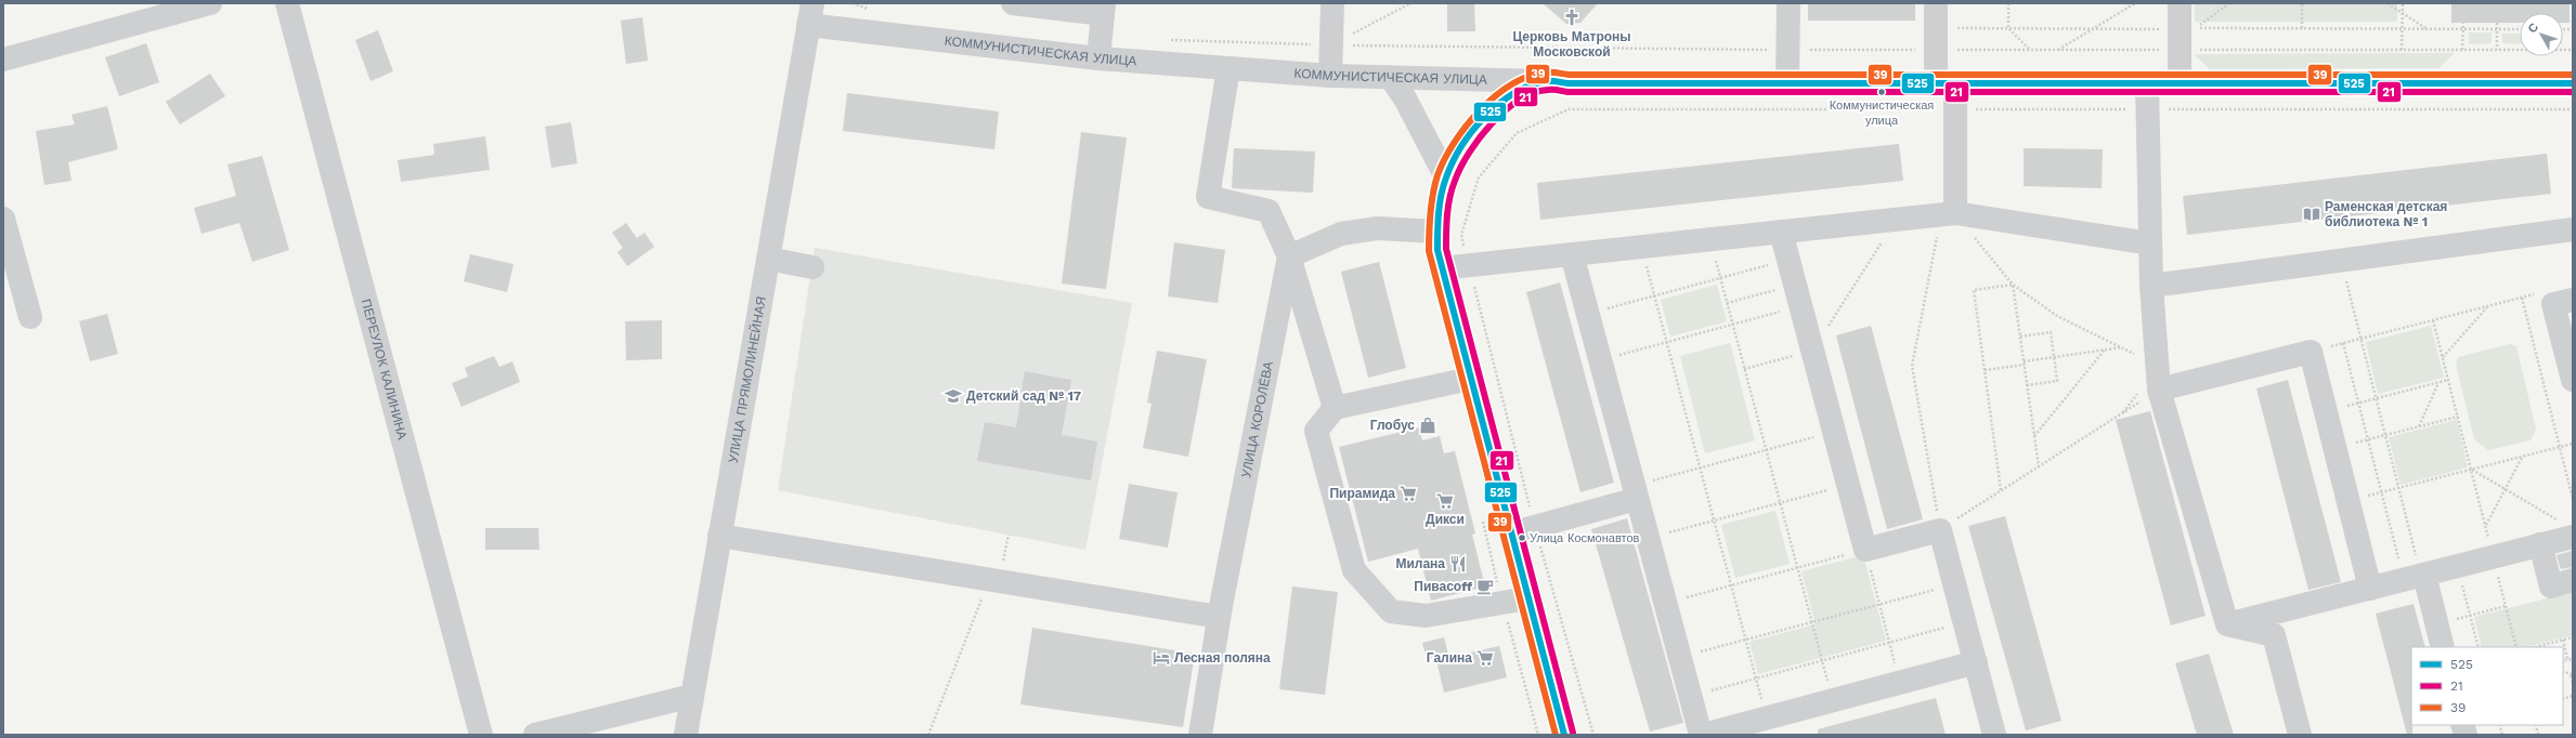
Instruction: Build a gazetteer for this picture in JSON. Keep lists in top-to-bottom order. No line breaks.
{"streets":{"main road":["КОММУНИСТИЧЕСКАЯ УЛИЦА"],"street":["ПЕРЕУЛОК КАЛИНИНА","УЛИЦА ПРЯМОЛИНЕЙНАЯ","УЛИЦА КОРОЛЁВА"]},"crossings":[["КОММУНИСТИЧЕСКАЯ УЛИЦА","УЛИЦА ПРЯМОЛИНЕЙНАЯ"]],"places":{"church":["Церковь Матроны Московской"],"other":["Коммунистическая улица","Улица Космонавтов"],"library":["Раменская детская библиотека № 1"],"school or university":["Детский сад № 17"],"shop":["Глобус"],"supermarket":["Пирамида","Дикси","Галина"],"restaurant":["Милана"],"cafe":["Пивасоff"],"hotel":["Лесная поляна"]},"lines":["transit line 39","transit line 525","transit line 21"],"legend":["525","21","39"],"north":"top left"}
